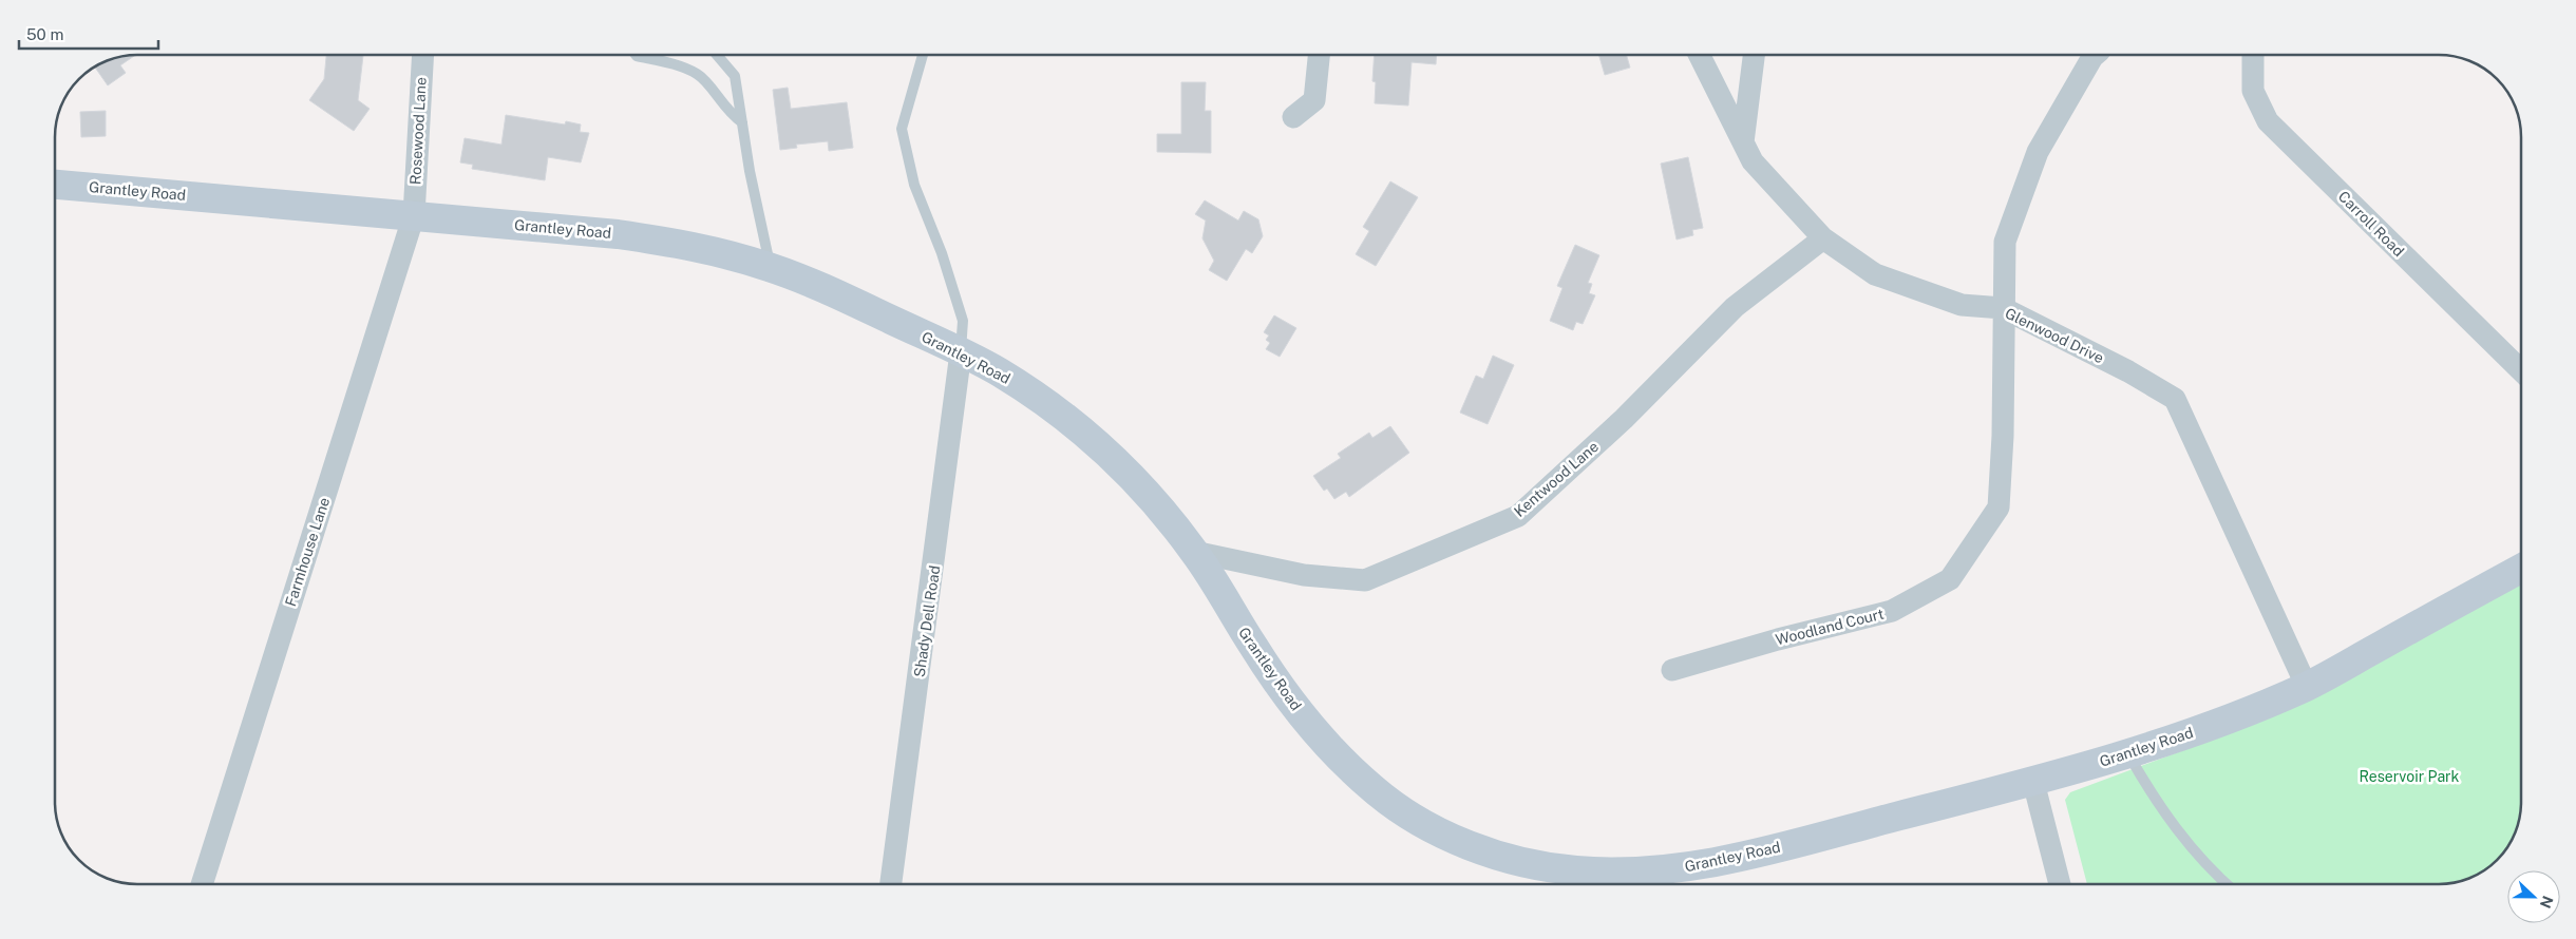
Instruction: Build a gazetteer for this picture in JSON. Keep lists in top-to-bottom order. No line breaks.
{"streets":{"street":["Rosewood Lane","Grantley Road","Carroll Road","Glenwood Drive","Kentwood Lane","Farmhouse Lane","Shady Dell Road","Woodland Court"]},"crossings":[["Rosewood Lane","Grantley Road"],["Rosewood Lane","Farmhouse Lane"],["Grantley Road","Glenwood Drive"],["Grantley Road","Kentwood Lane"],["Grantley Road","Farmhouse Lane"],["Grantley Road","Shady Dell Road"],["Glenwood Drive","Kentwood Lane"],["Glenwood Drive","Woodland Court"]],"parks":["Reservoir Park"],"scale_bar":"50 m","north":"right"}
